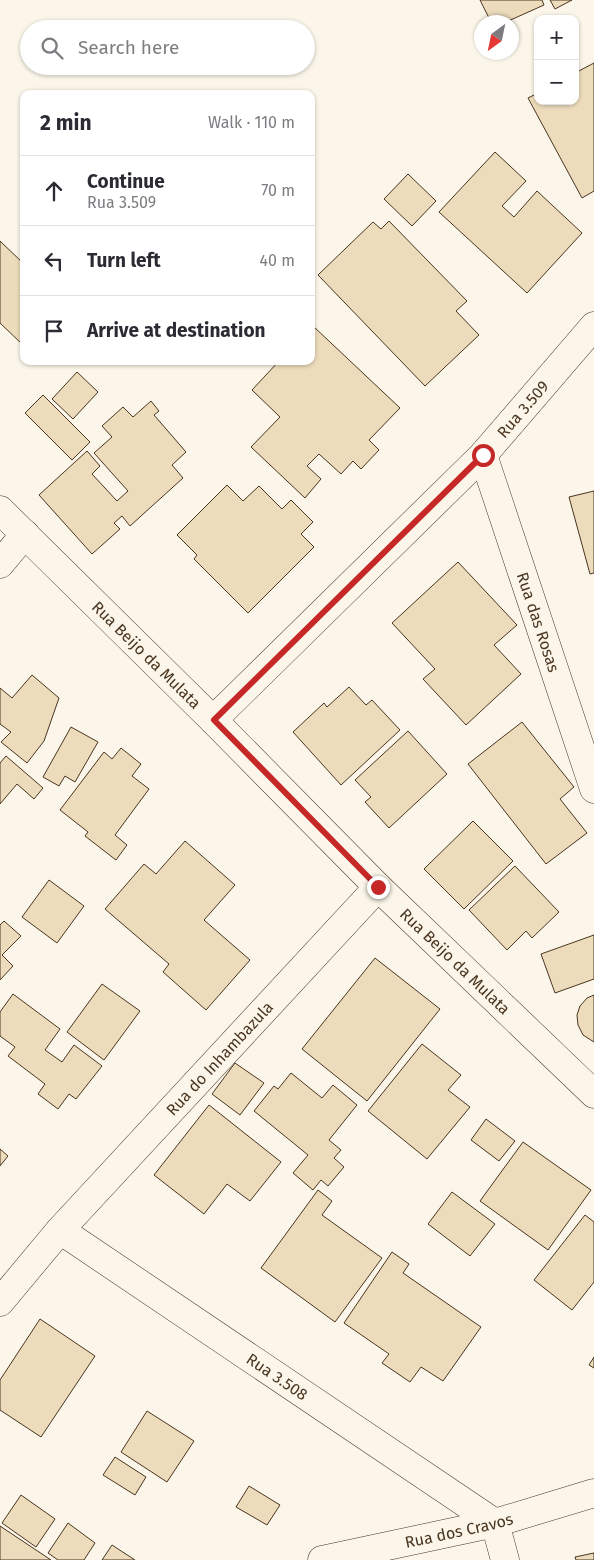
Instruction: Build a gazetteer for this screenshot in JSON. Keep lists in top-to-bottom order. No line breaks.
{"streets":{"street":["Rua 3.509","Rua das Rosas","Rua Beijo da Mulata","Rua do Inhambazula","Rua 3.508","Rua dos Cravos"]},"crossings":[["Rua 3.509","Rua das Rosas"],["Rua 3.509","Rua Beijo da Mulata"],["Rua Beijo da Mulata","Rua do Inhambazula"],["Rua do Inhambazula","Rua 3.508"],["Rua 3.508","Rua dos Cravos"]],"north":"bottom left","page":{"map_buttons":["+","−"],"search":"Search here","heading":["2 min","Walk · 110 m"],"list":[["Continue","Rua 3.509","70 m"],["Turn left","40 m"],"Arrive at destination"]}}
